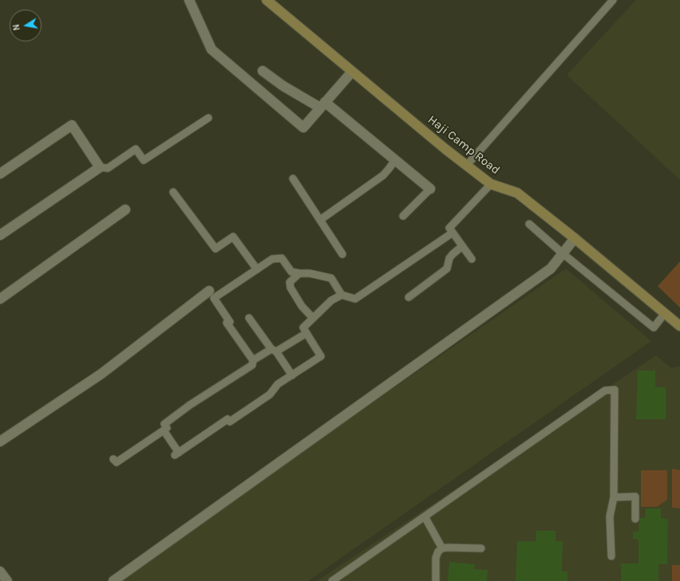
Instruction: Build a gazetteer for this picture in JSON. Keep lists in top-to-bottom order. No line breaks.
{"streets":{"street":["Haji Camp Road"]},"north":"left"}
